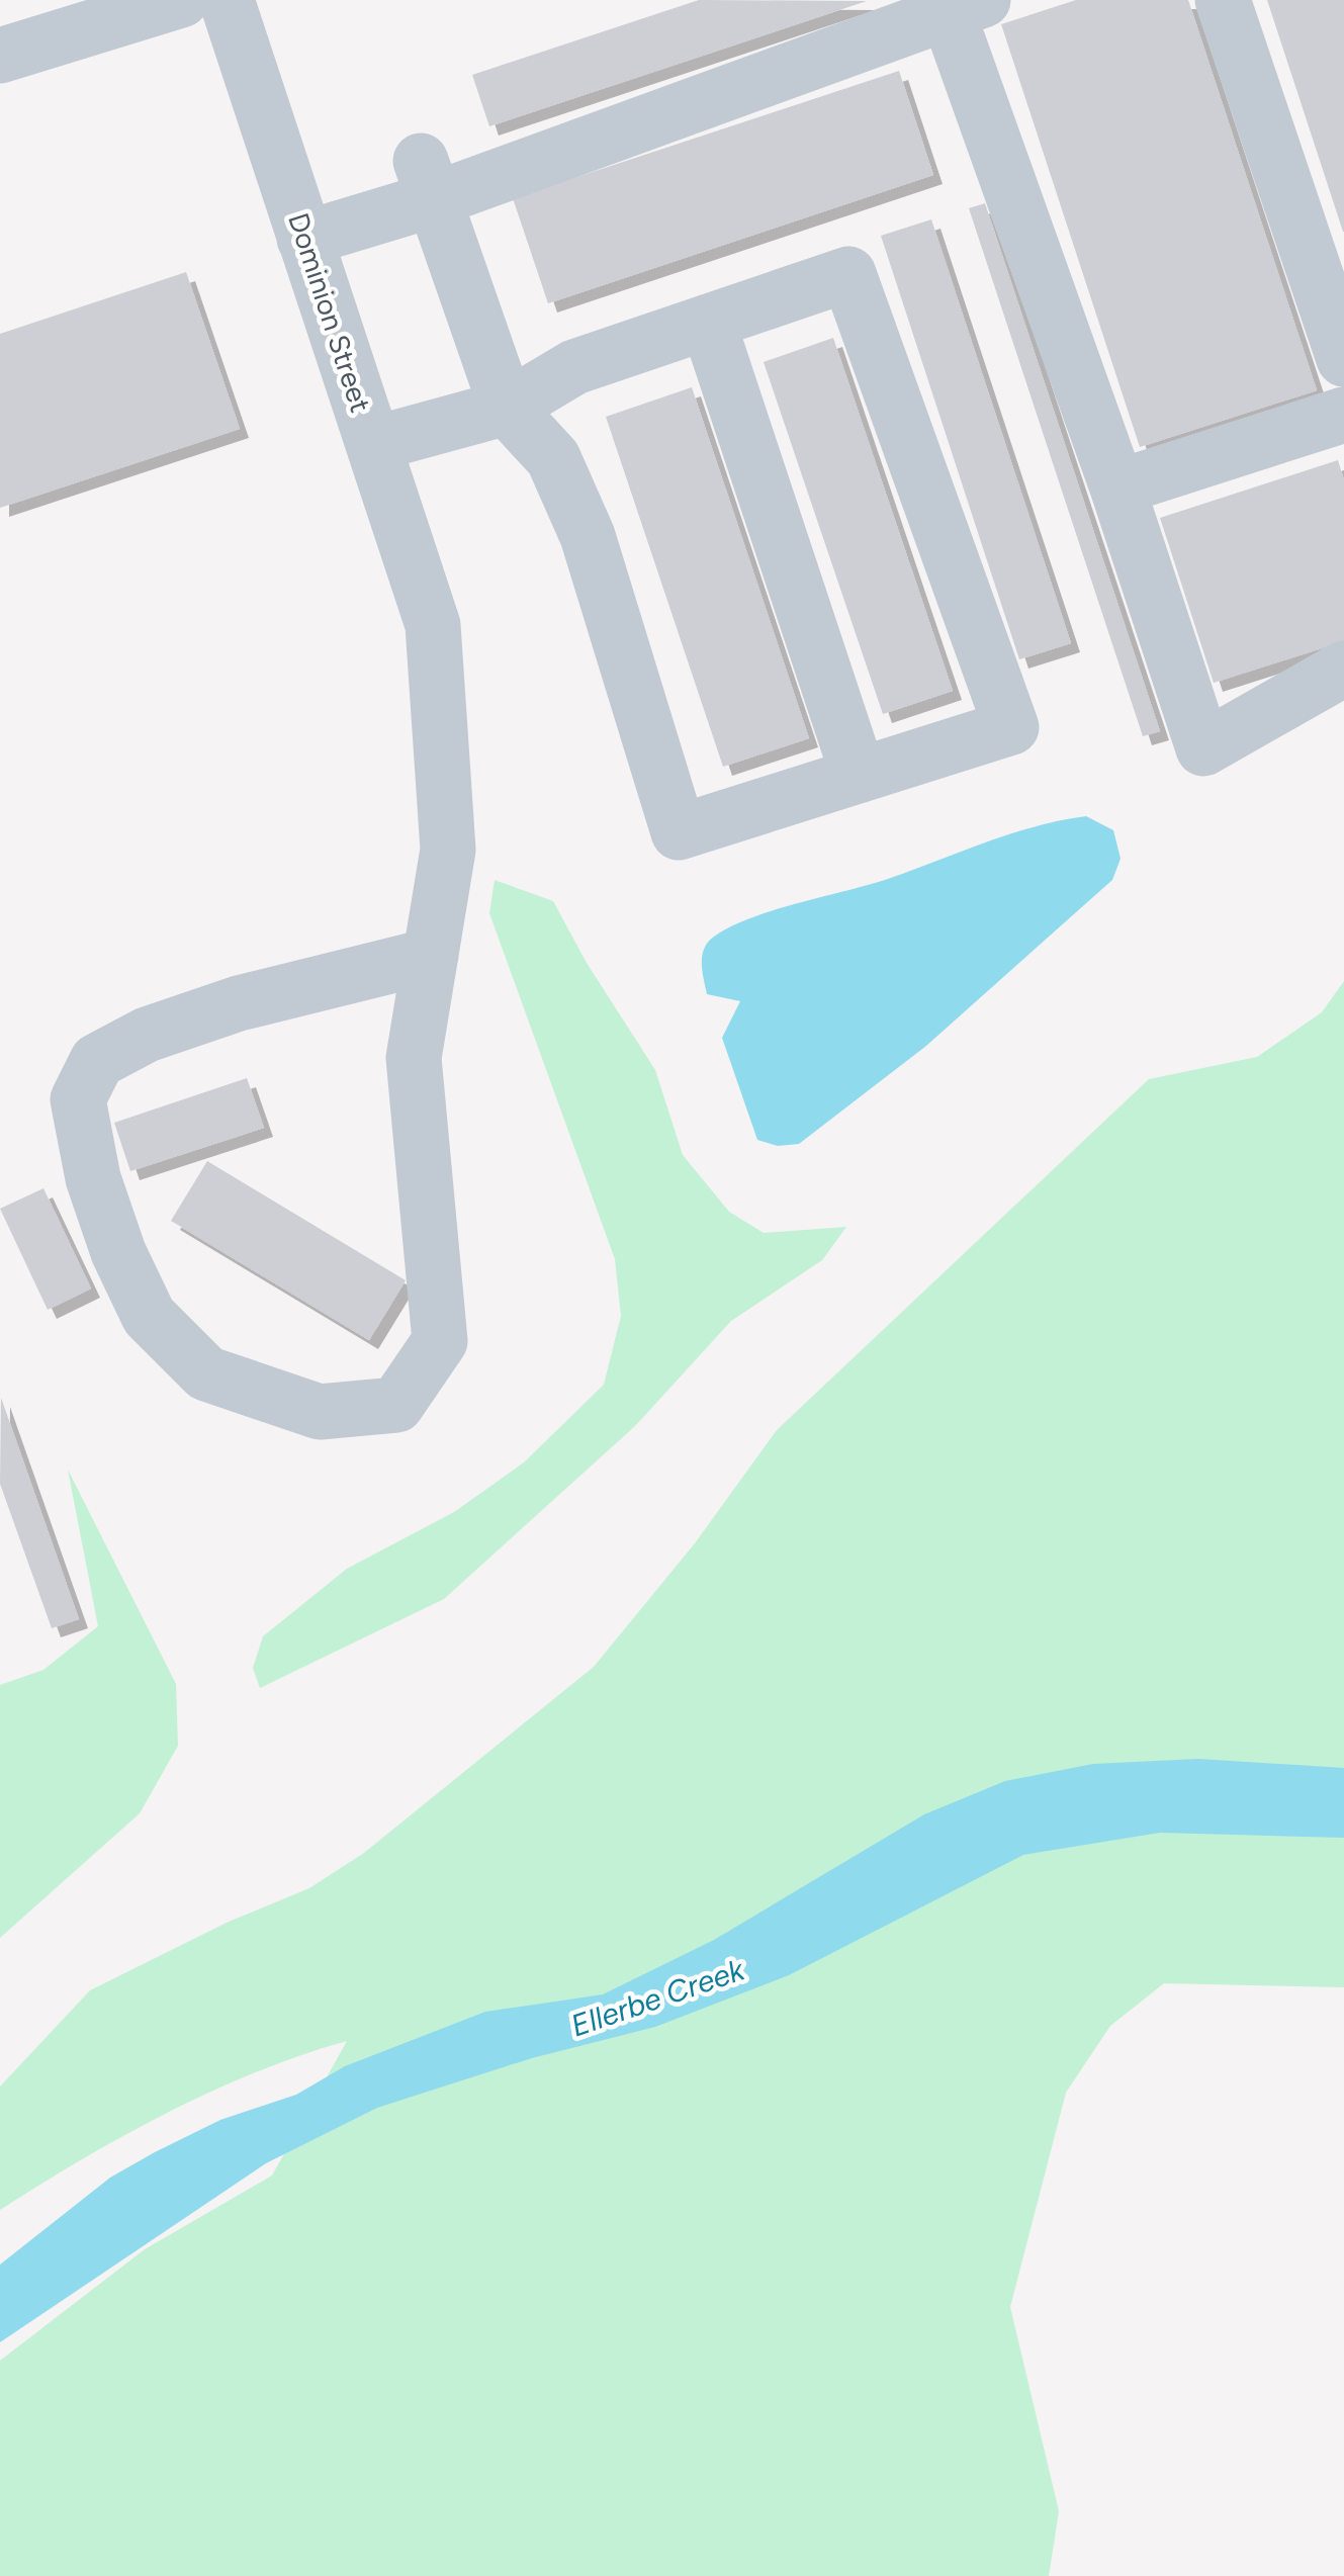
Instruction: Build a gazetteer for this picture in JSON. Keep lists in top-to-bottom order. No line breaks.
{"streets":{"street":["Dominion Street"]},"water":["Ellerbe Creek"]}
